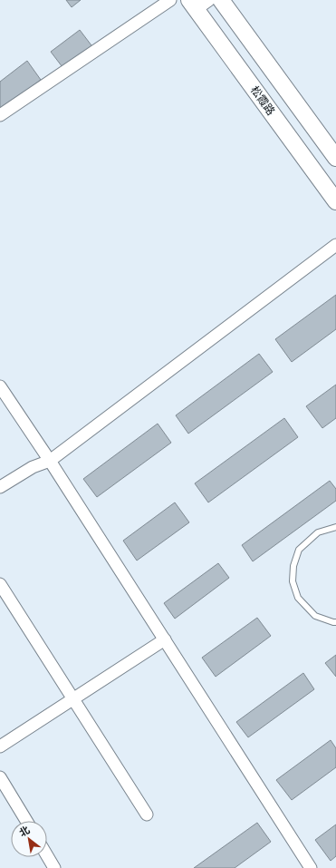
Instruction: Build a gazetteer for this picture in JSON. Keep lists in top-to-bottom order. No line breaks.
{"streets":{"main road":["松霞路"]},"north":"top left"}
